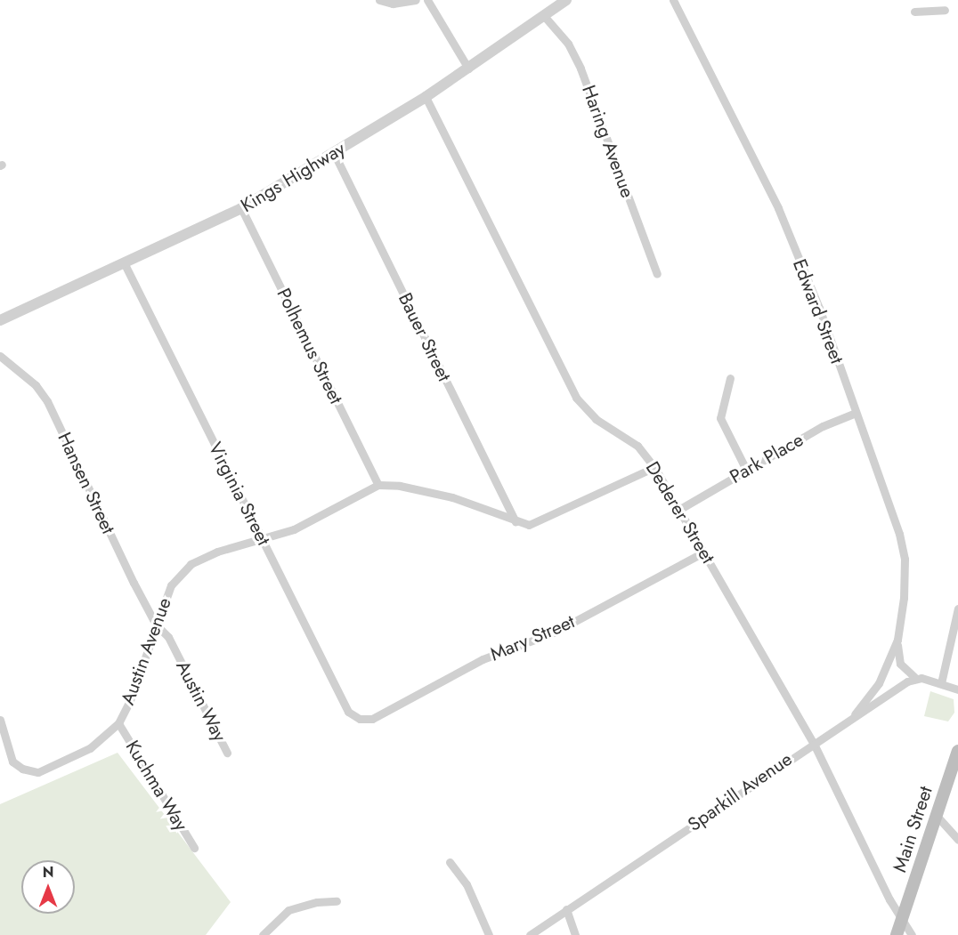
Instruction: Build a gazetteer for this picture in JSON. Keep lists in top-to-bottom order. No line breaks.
{"streets":{"main road":["Main Street"],"street":["Haring Avenue","Kings Highway","Edward Street","Bauer Street","Polhemus Street","Park Place","Hansen Street","Virginia Street","Dederer Street","Mary Street","Austin Avenue","Austin Way","Kuchma Way","Sparkill Avenue"]},"crossings":[["Haring Avenue","Kings Highway"],["Kings Highway","Bauer Street"],["Kings Highway","Polhemus Street"],["Kings Highway","Virginia Street"],["Kings Highway","Dederer Street"],["Edward Street","Park Place"],["Polhemus Street","Austin Avenue"],["Park Place","Dederer Street"],["Hansen Street","Austin Avenue"],["Hansen Street","Austin Way"],["Virginia Street","Mary Street"],["Virginia Street","Austin Avenue"],["Dederer Street","Mary Street"],["Dederer Street","Sparkill Avenue"],["Dederer Street","Main Street"],["Austin Avenue","Austin Way"],["Austin Avenue","Kuchma Way"]],"north":"top"}
